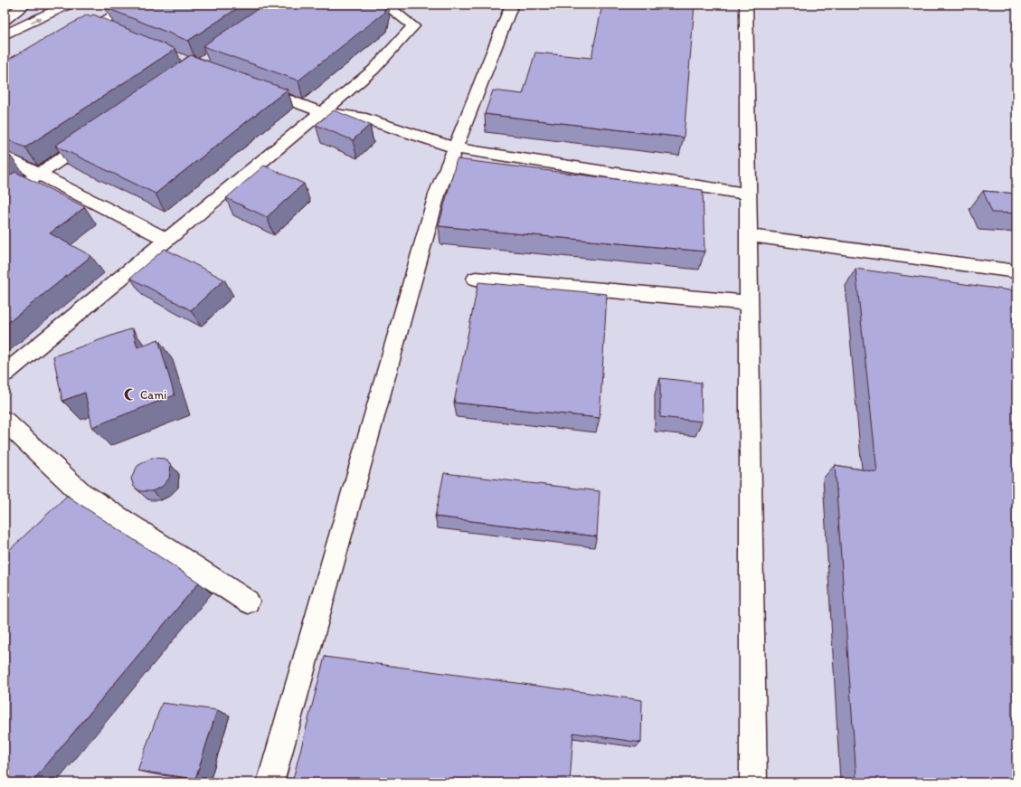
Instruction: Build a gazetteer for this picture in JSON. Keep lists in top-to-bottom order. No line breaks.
{"places":{"mosque":["Cami"]}}
